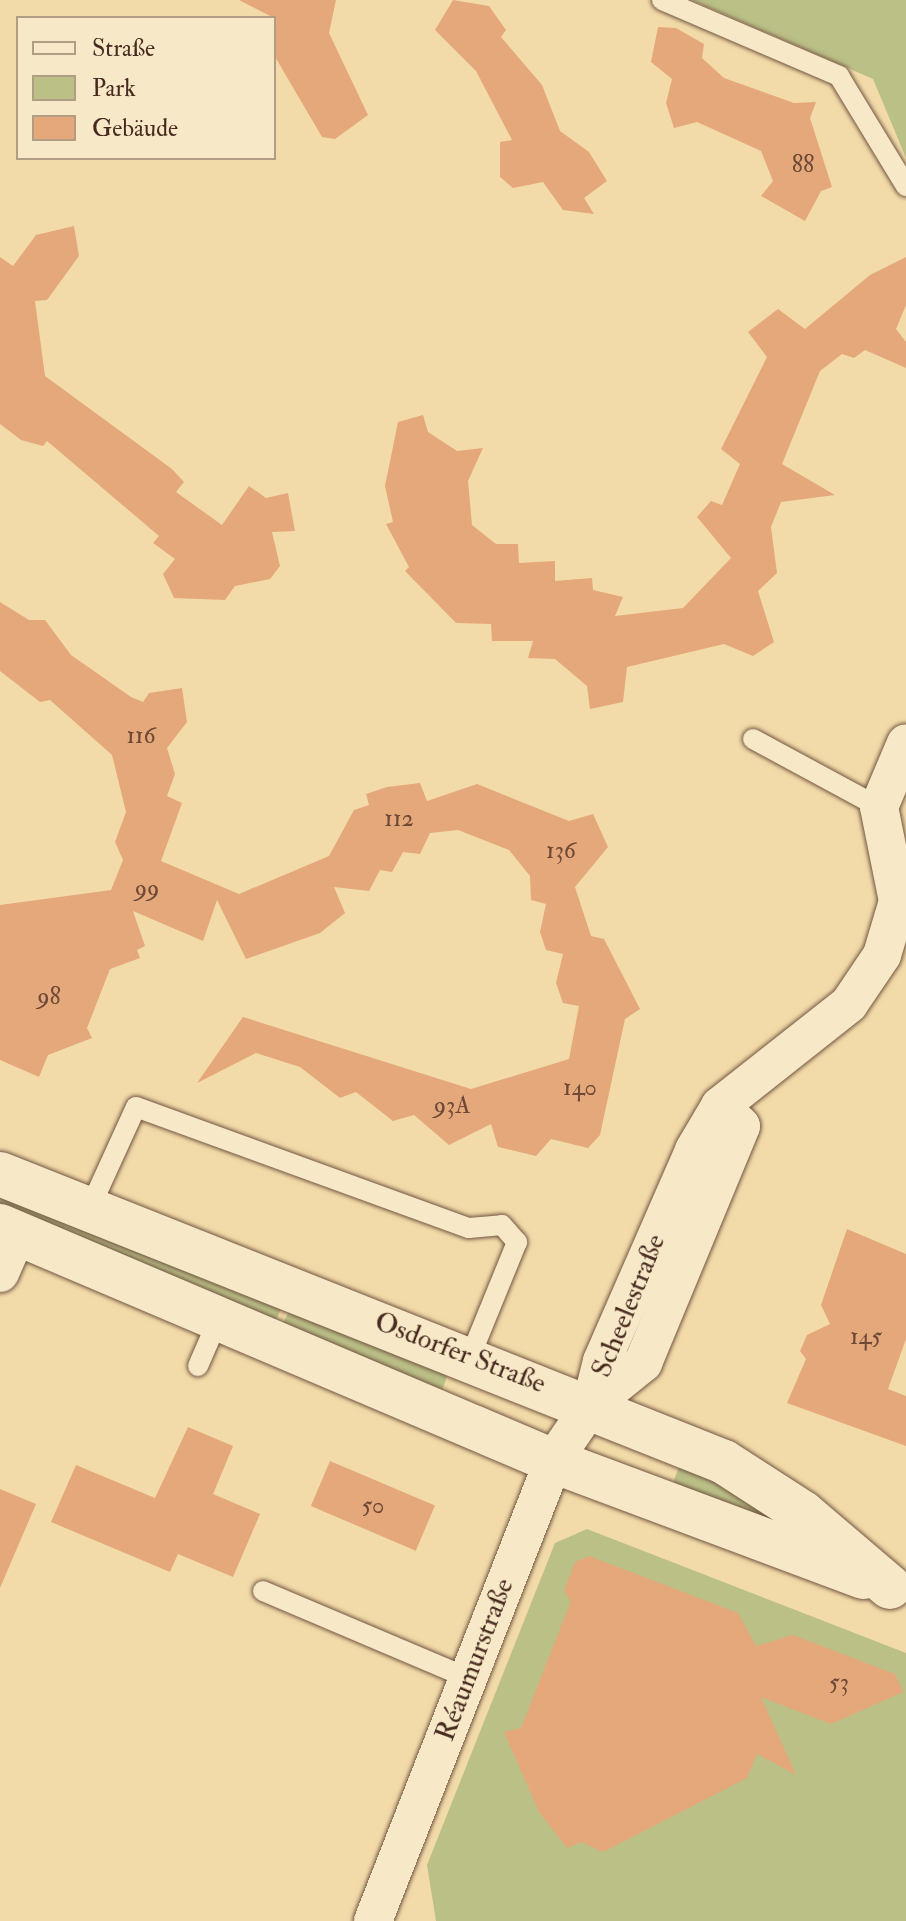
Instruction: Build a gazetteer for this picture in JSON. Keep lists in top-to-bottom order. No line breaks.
{"streets":{"street":["Scheelestraße","Osdorfer Straße","Réaumurstraße"]},"crossings":[["Scheelestraße","Osdorfer Straße"],["Scheelestraße","Réaumurstraße"],["Osdorfer Straße","Réaumurstraße"]],"house_numbers":["88","116","112","136","99","98","140","93A","145","50","53"],"legend":["Straße","Park","Gebäude"]}
